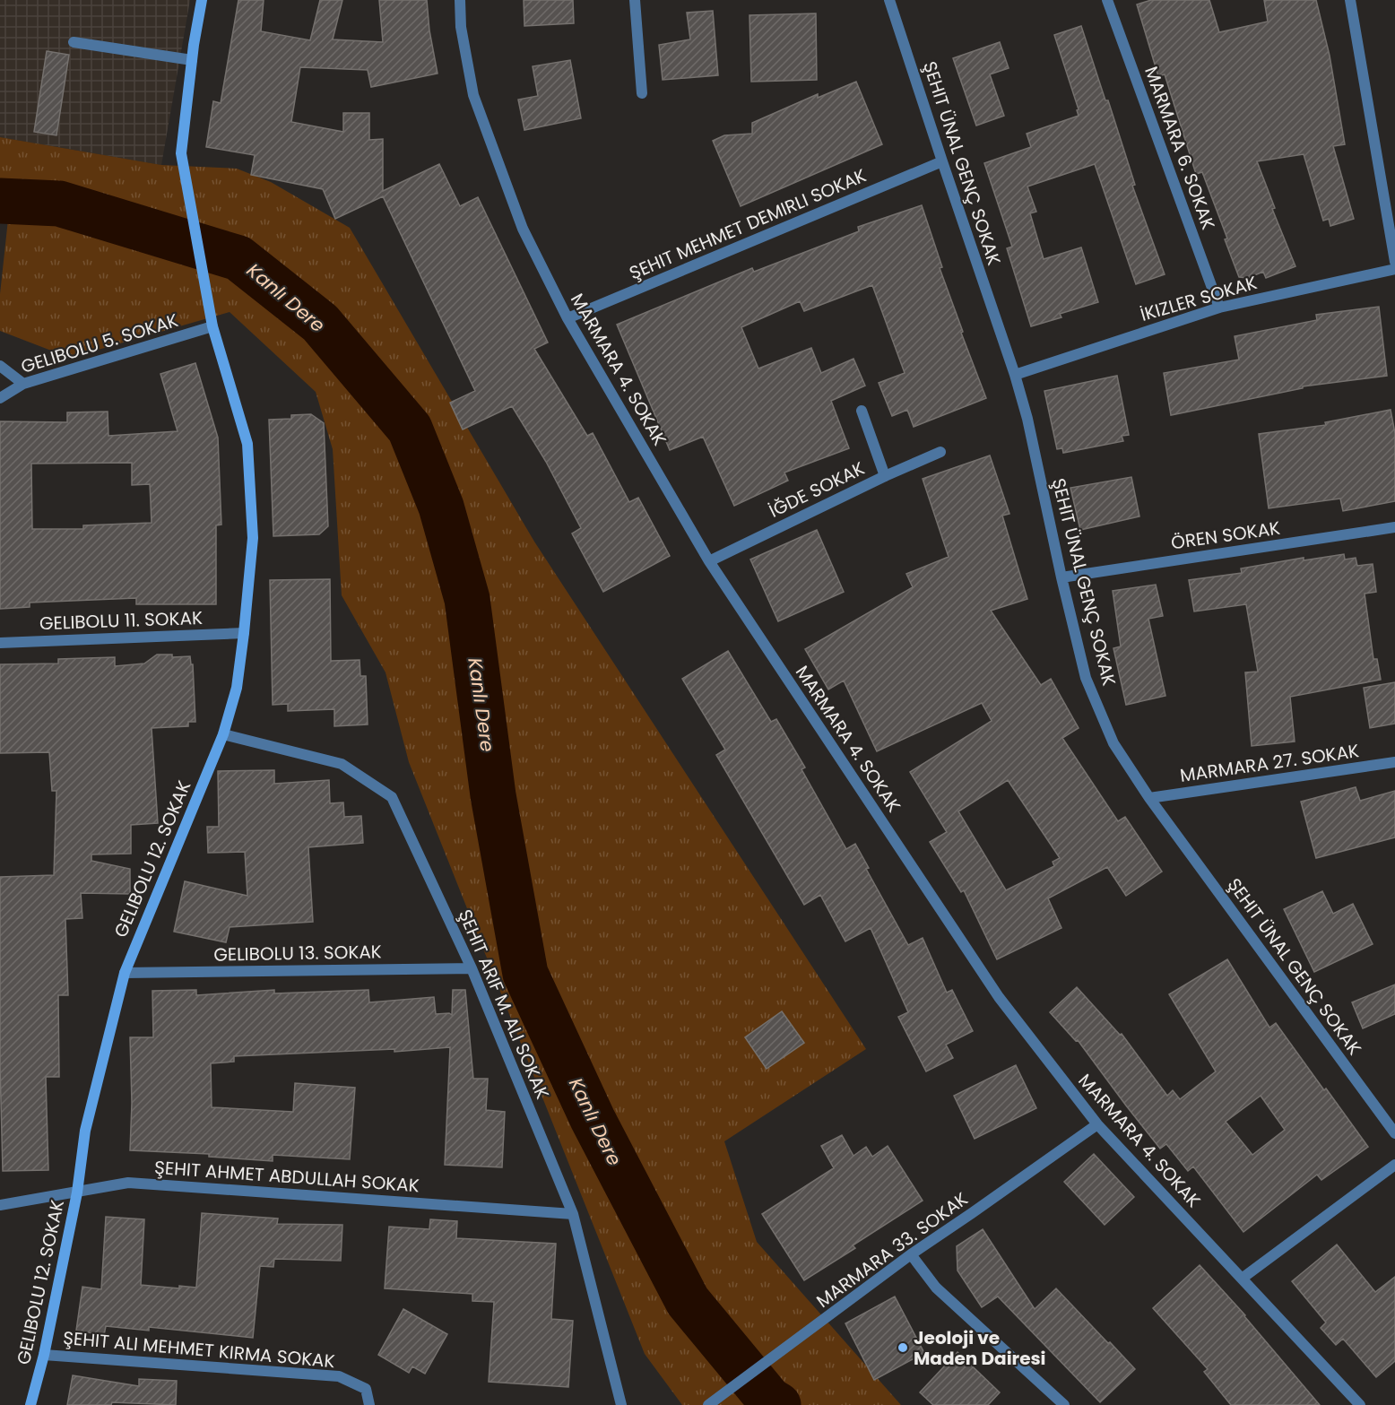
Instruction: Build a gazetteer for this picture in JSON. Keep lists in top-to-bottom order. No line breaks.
{"streets":{"street":["MARMARA 6. SOKAK","ŞEHIT ÜNAL GENÇ SOKAK","İKIZLER SOKAK","GELIBOLU 5. SOKAK","MARMARA 4. SOKAK","İĞDE SOKAK","ÖREN SOKAK","GELIBOLU 11. SOKAK","MARMARA 27. SOKAK","GELIBOLU 12. SOKAK","GELIBOLU 13. SOKAK","ŞEHIT ARIF M. ALI SOKAK","ŞEHIT AHMET ABDULLAH SOKAK","MARMARA 33. SOKAK"]},"crossings":[["MARMARA 6. SOKAK","İKIZLER SOKAK"],["ŞEHIT ÜNAL GENÇ SOKAK","İKIZLER SOKAK"],["ŞEHIT ÜNAL GENÇ SOKAK","ÖREN SOKAK"],["ŞEHIT ÜNAL GENÇ SOKAK","MARMARA 27. SOKAK"],["GELIBOLU 5. SOKAK","GELIBOLU 12. SOKAK"],["MARMARA 4. SOKAK","İĞDE SOKAK"],["MARMARA 4. SOKAK","MARMARA 33. SOKAK"],["GELIBOLU 11. SOKAK","GELIBOLU 12. SOKAK"],["GELIBOLU 12. SOKAK","GELIBOLU 13. SOKAK"],["GELIBOLU 12. SOKAK","ŞEHIT ARIF M. ALI SOKAK"],["GELIBOLU 12. SOKAK","ŞEHIT AHMET ABDULLAH SOKAK"],["GELIBOLU 13. SOKAK","ŞEHIT ARIF M. ALI SOKAK"],["ŞEHIT ARIF M. ALI SOKAK","ŞEHIT AHMET ABDULLAH SOKAK"]],"water":["Kanlı Dere"],"places":["Jeoloji ve Maden Dairesi"]}
